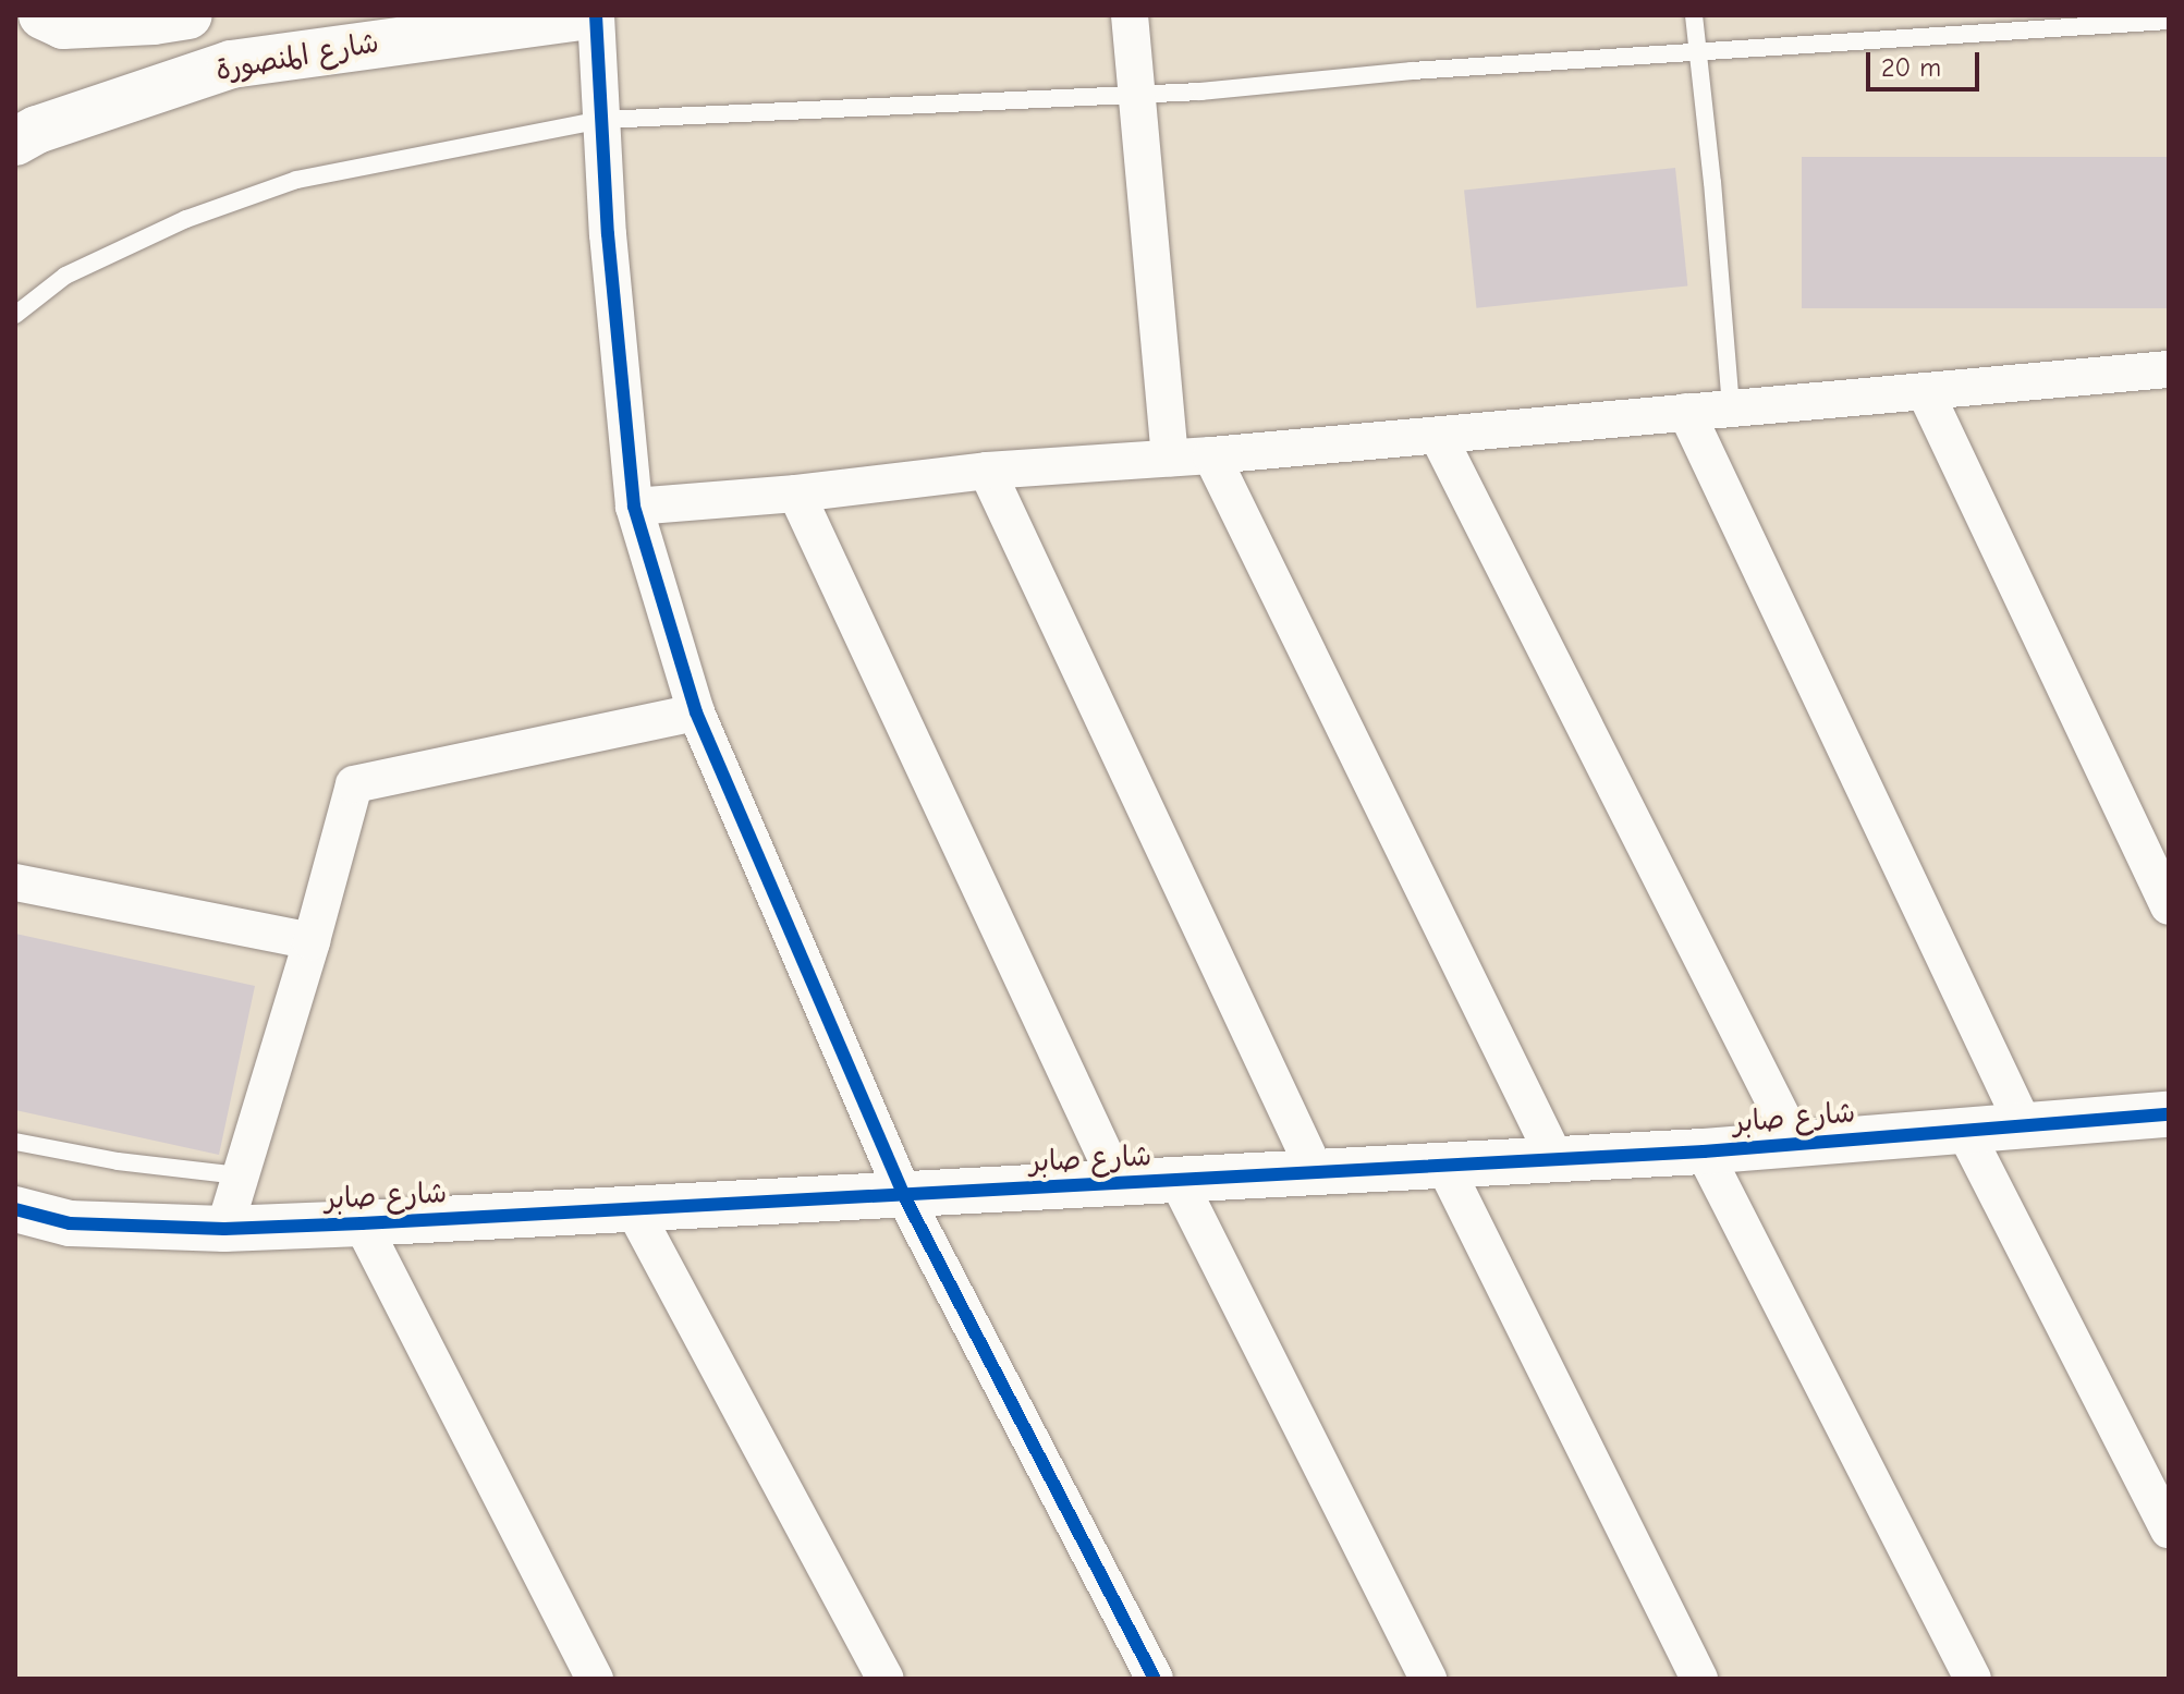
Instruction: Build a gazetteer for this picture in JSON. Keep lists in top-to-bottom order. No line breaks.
{"streets":{"highway":["شارع المنصورة"],"street":["شارع صابر"]},"scale_bar":"20 m"}
